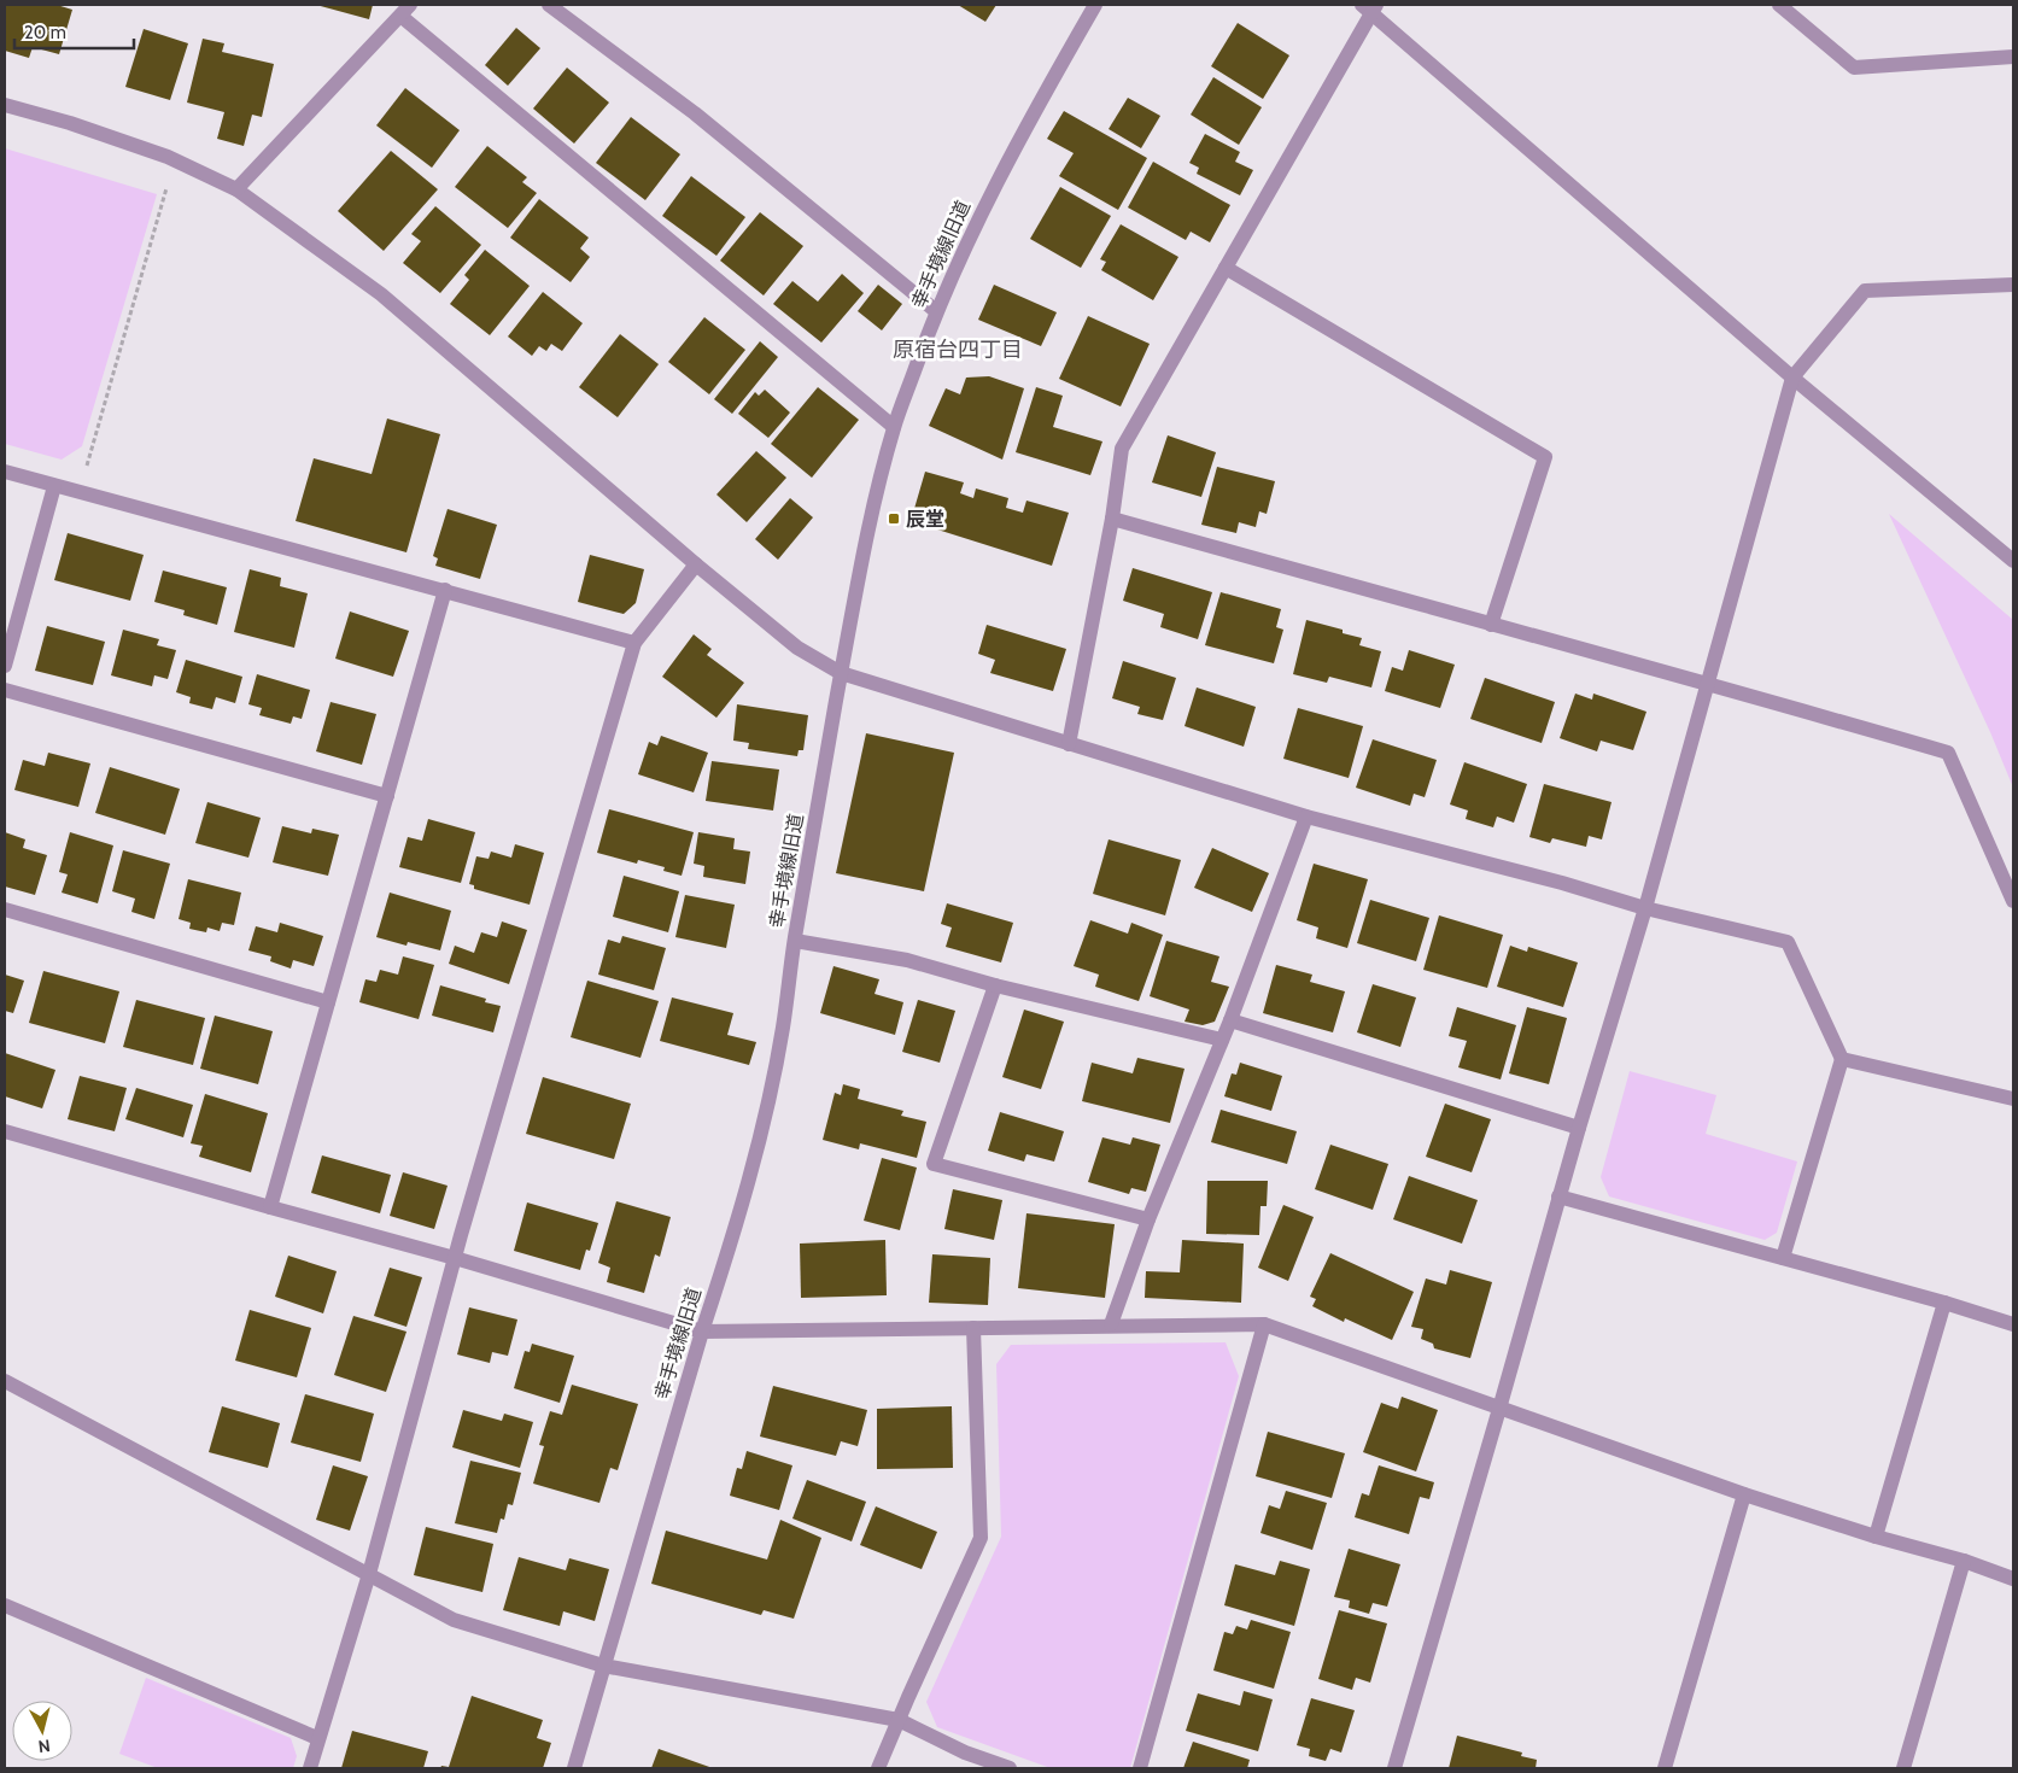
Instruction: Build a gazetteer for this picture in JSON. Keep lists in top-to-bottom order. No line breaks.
{"streets":{"street":["幸手境線旧道"]},"districts":["原宿台四丁目"],"places":{"transit":["辰堂"]},"scale_bar":"20 m","north":"bottom"}
